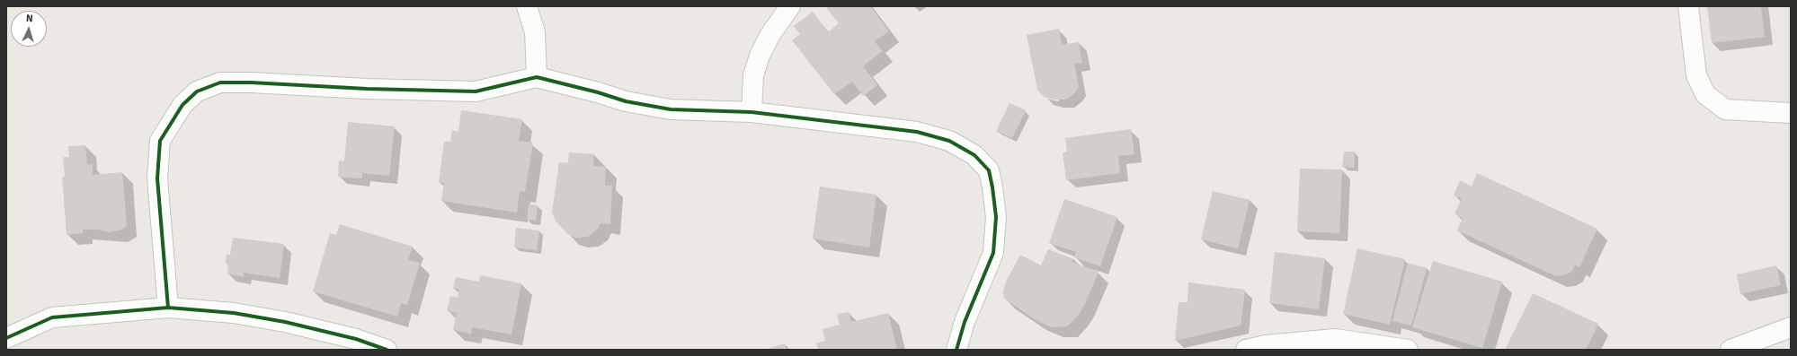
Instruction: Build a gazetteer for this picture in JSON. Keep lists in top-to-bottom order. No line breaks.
{"north":"top"}
